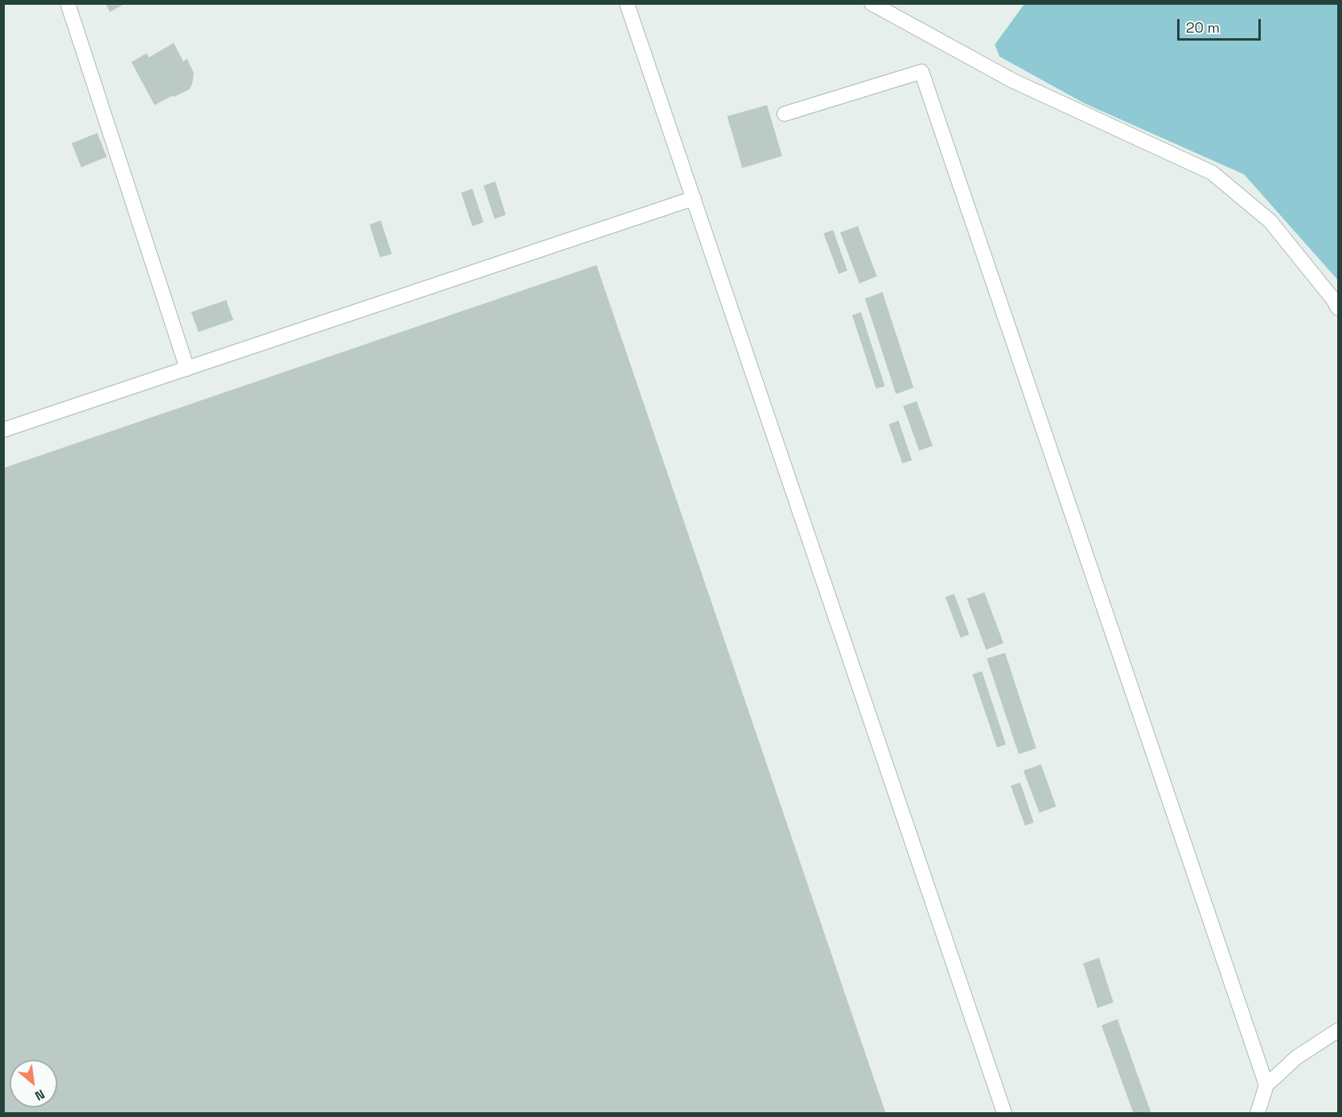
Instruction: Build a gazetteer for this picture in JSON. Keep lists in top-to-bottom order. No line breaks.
{"scale_bar":"20 m","north":"bottom right"}
